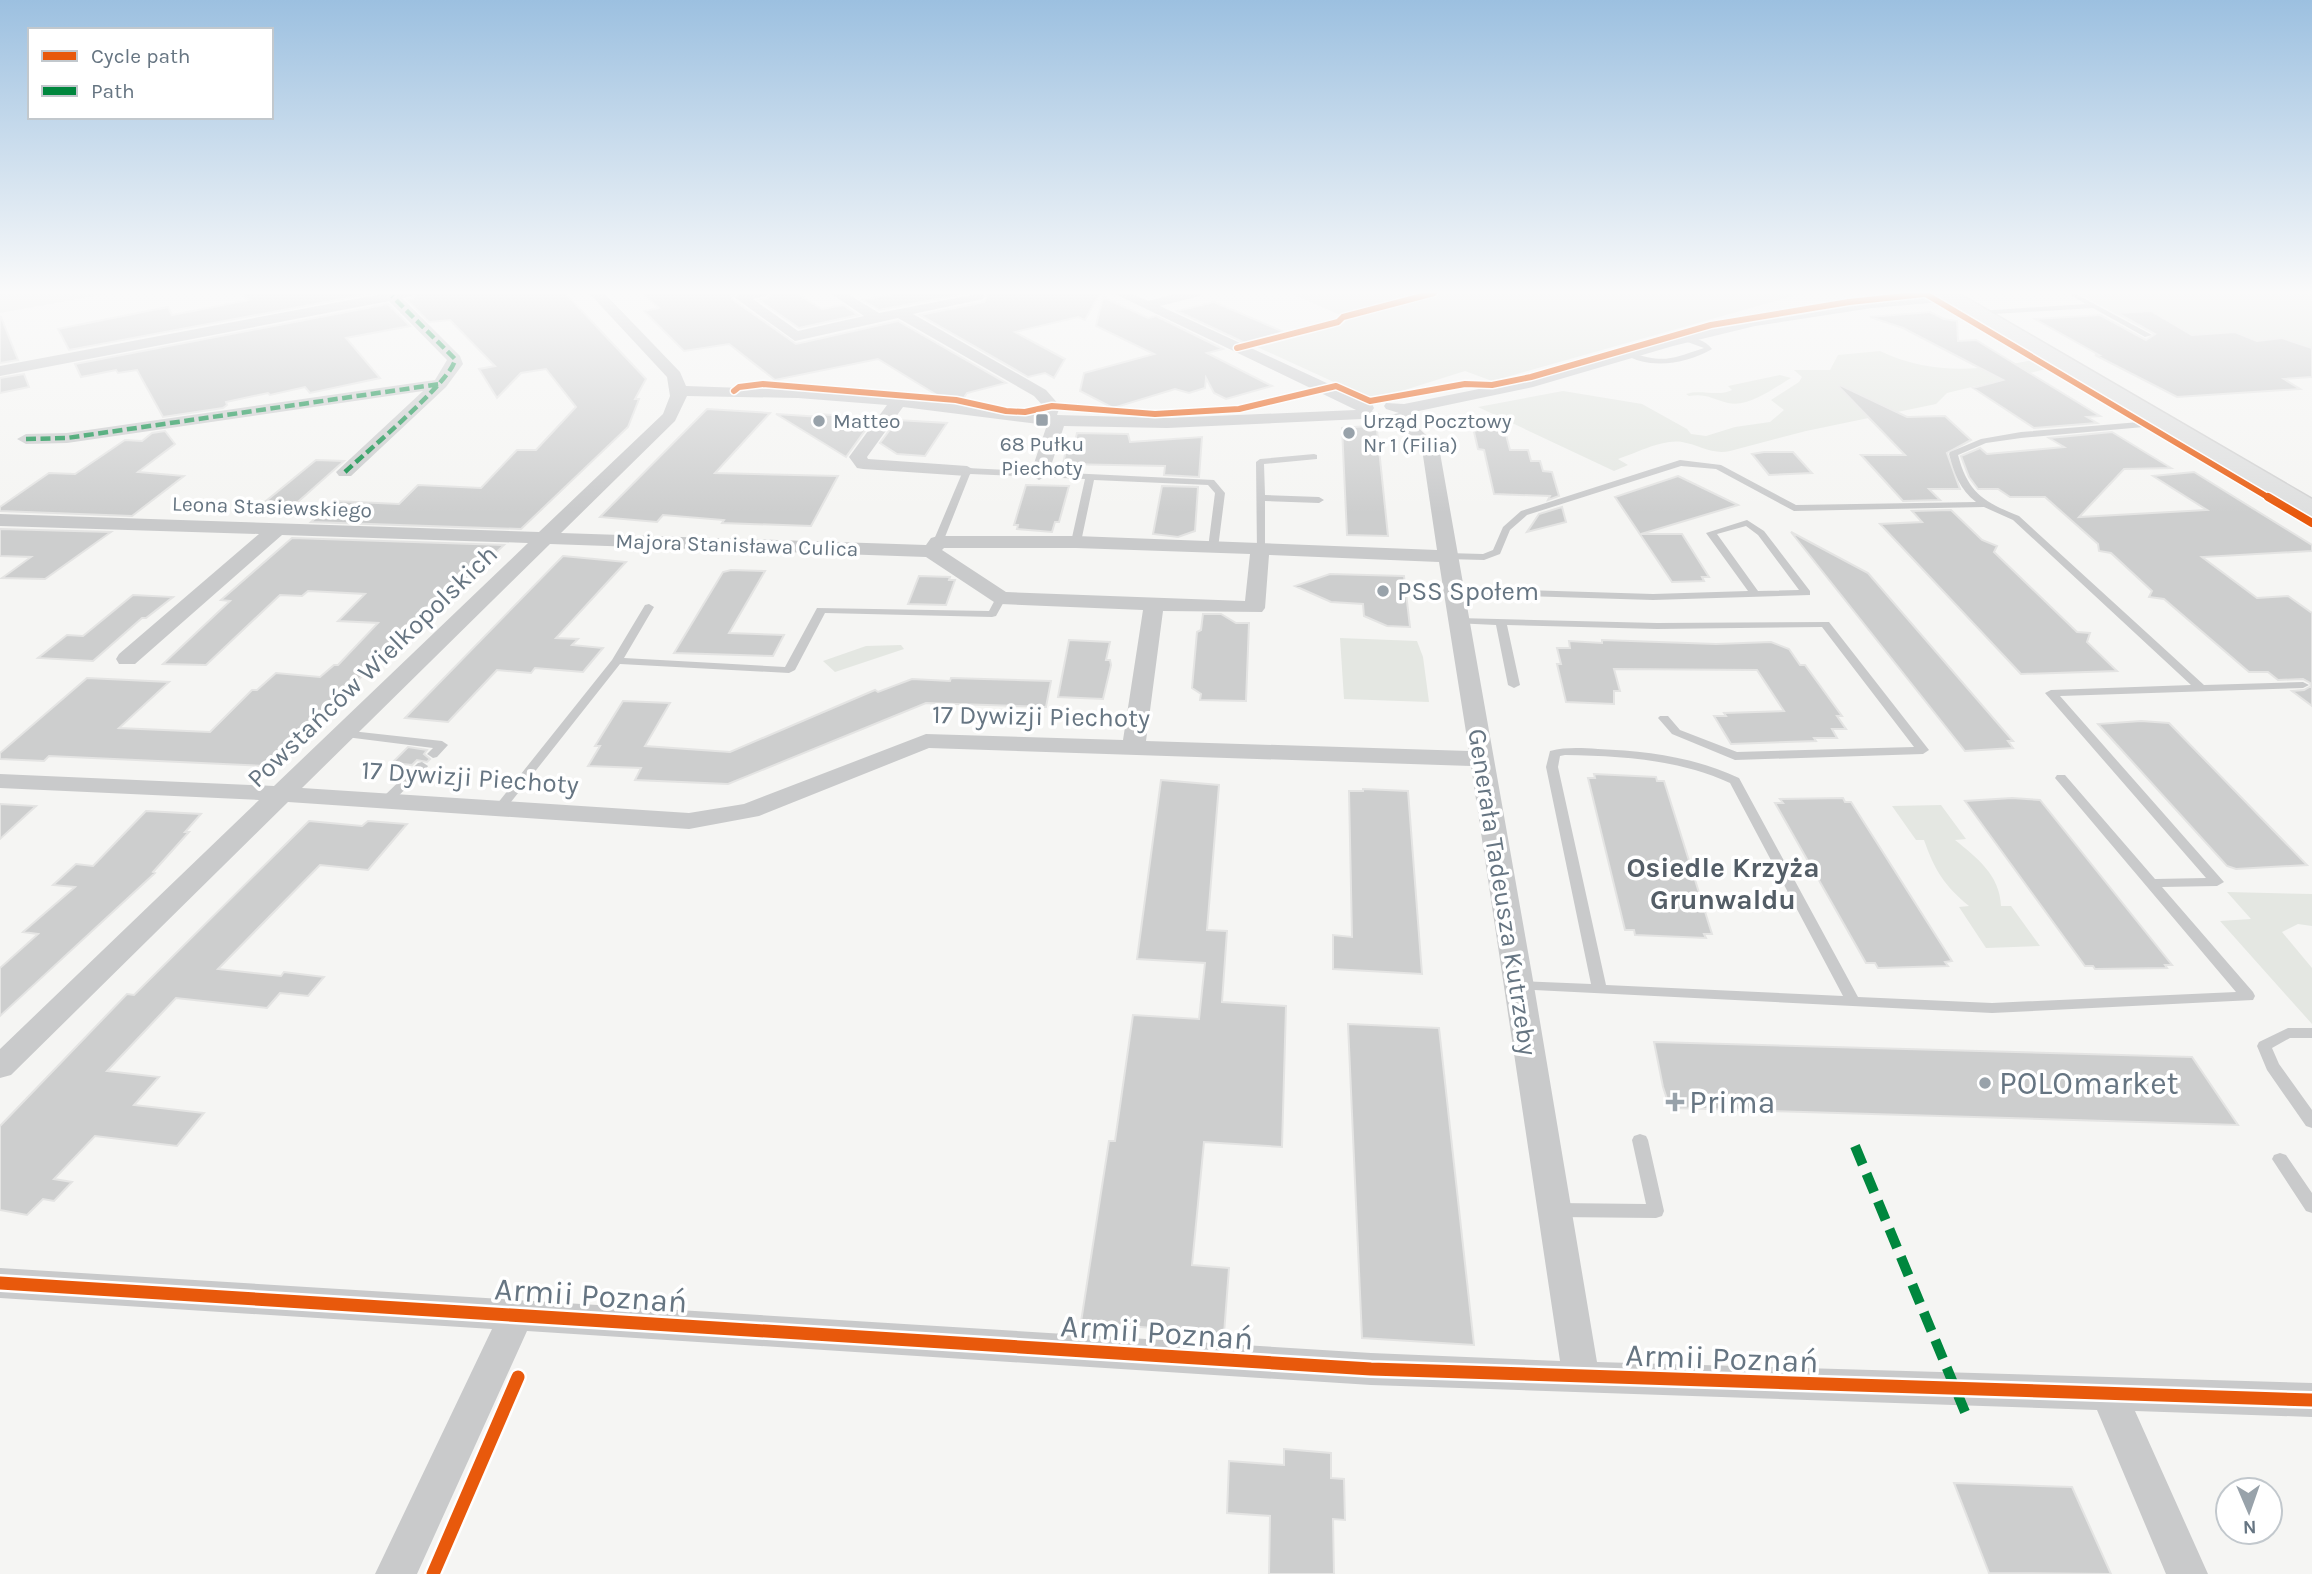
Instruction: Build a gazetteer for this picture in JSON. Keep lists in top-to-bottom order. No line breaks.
{"streets":{"street":["Leona Stasiewskiego","Majora Stanisława Culica","Powstańców Wielkopolskich","17 Dywizji Piechoty","Generała Tadeusza Kutrzeby","Armii Poznań"]},"crossings":[["Leona Stasiewskiego","Majora Stanisława Culica"],["Leona Stasiewskiego","Powstańców Wielkopolskich"],["Majora Stanisława Culica","Powstańców Wielkopolskich"],["Majora Stanisława Culica","Generała Tadeusza Kutrzeby"],["Powstańców Wielkopolskich","17 Dywizji Piechoty"],["17 Dywizji Piechoty","Generała Tadeusza Kutrzeby"],["Generała Tadeusza Kutrzeby","Armii Poznań"]],"districts":["Osiedle Krzyża Grunwaldu"],"places":{"transit":["68 Pułku Piechoty"],"other":["Matteo","Urząd Pocztowy Nr 1 (Filia)","PSS Społem","POLOmarket"],"health":["Prima"]},"legend":["Cycle path","Path"],"north":"bottom"}
